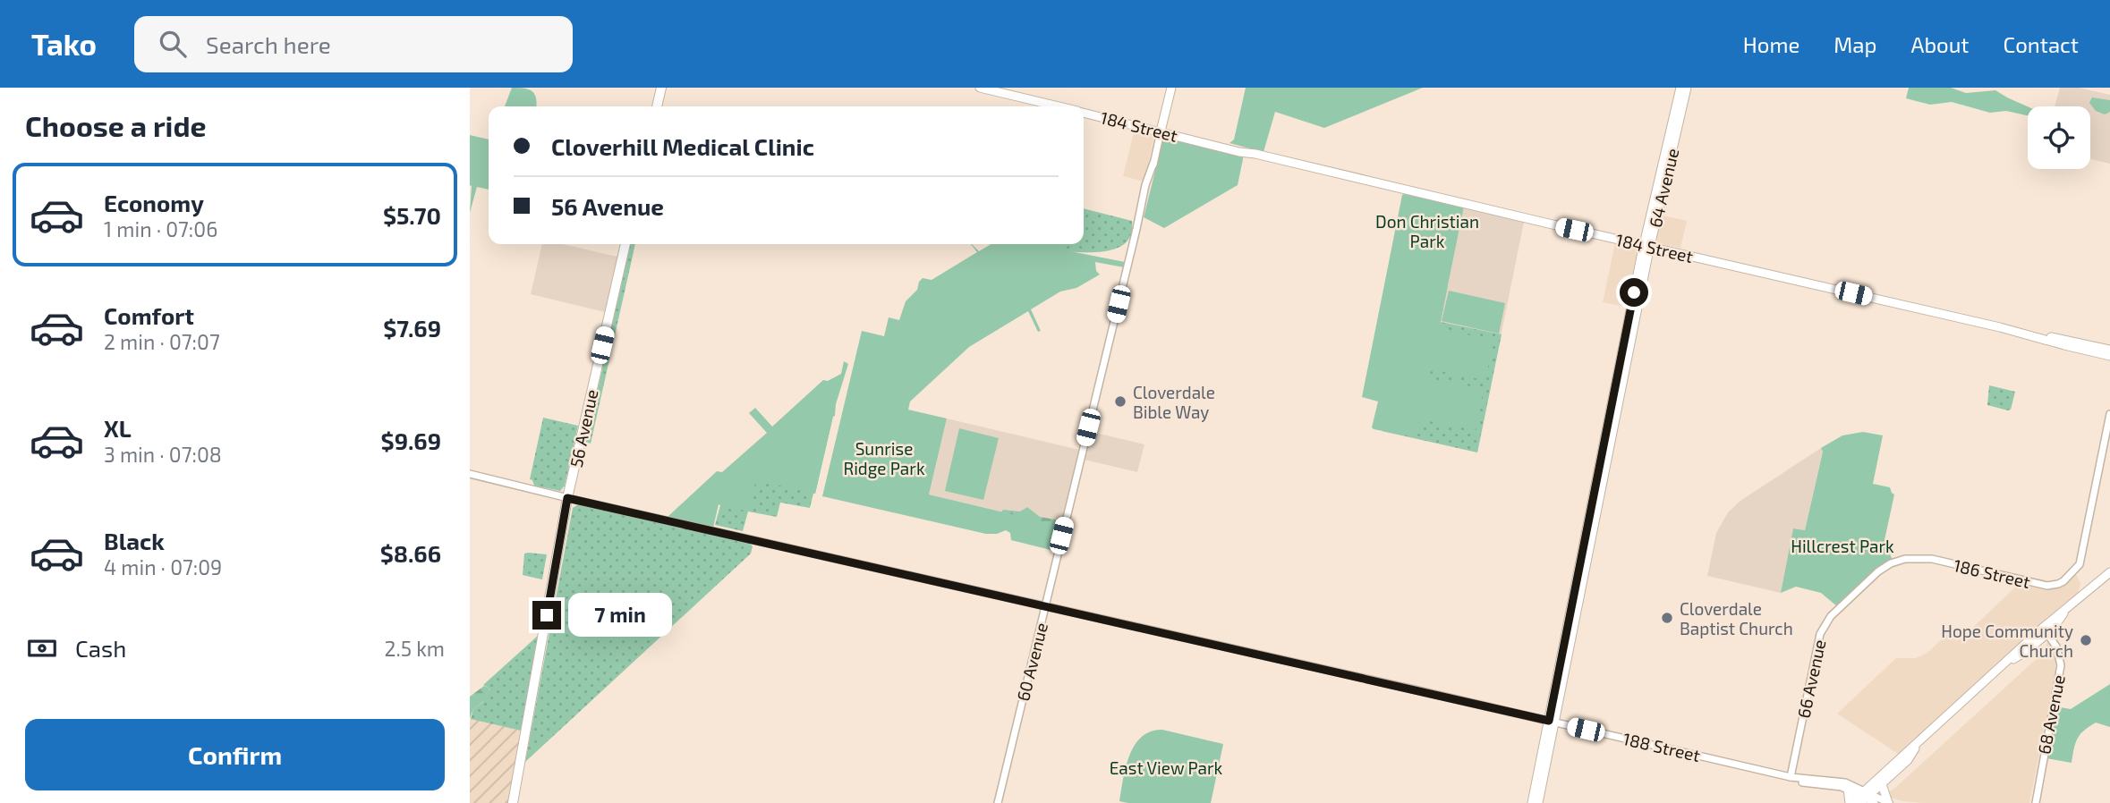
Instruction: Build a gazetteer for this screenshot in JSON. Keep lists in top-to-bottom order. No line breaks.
{"streets":{"highway":["56 Avenue"],"main road":["184 Street","64 Avenue","60 Avenue"],"street":["186 Street","66 Avenue","68 Avenue","188 Street"]},"crossings":[["184 Street","64 Avenue"],["184 Street","60 Avenue"],["64 Avenue","188 Street"],["56 Avenue","188 Street"],["186 Street","66 Avenue"],["60 Avenue","188 Street"],["66 Avenue","188 Street"]],"parks":["Don Christian Park","Sunrise Ridge Park","Hillcrest Park","East View Park"],"places":["Cloverdale Bible Way","Cloverdale Baptist Church","Hope Community Church"],"page":{"header":"Tako","search":"Search here","nav":["Home","Map","About","Contact"],"heading":"Choose a ride","banner":["Cloverhill Medical Clinic","56 Avenue"],"list":[{"name":"Economy","note":"1 min · 07:06","value":"$5.70"},{"name":"Comfort","note":"2 min · 07:07","value":"$7.69"},{"name":"XL","note":"3 min · 07:08","value":"$9.69"},{"name":"Black","note":"4 min · 07:09","value":"$8.66"}],"bubble":"7 min","pay":["Cash","2.5 km"],"buttons":"Confirm"}}
